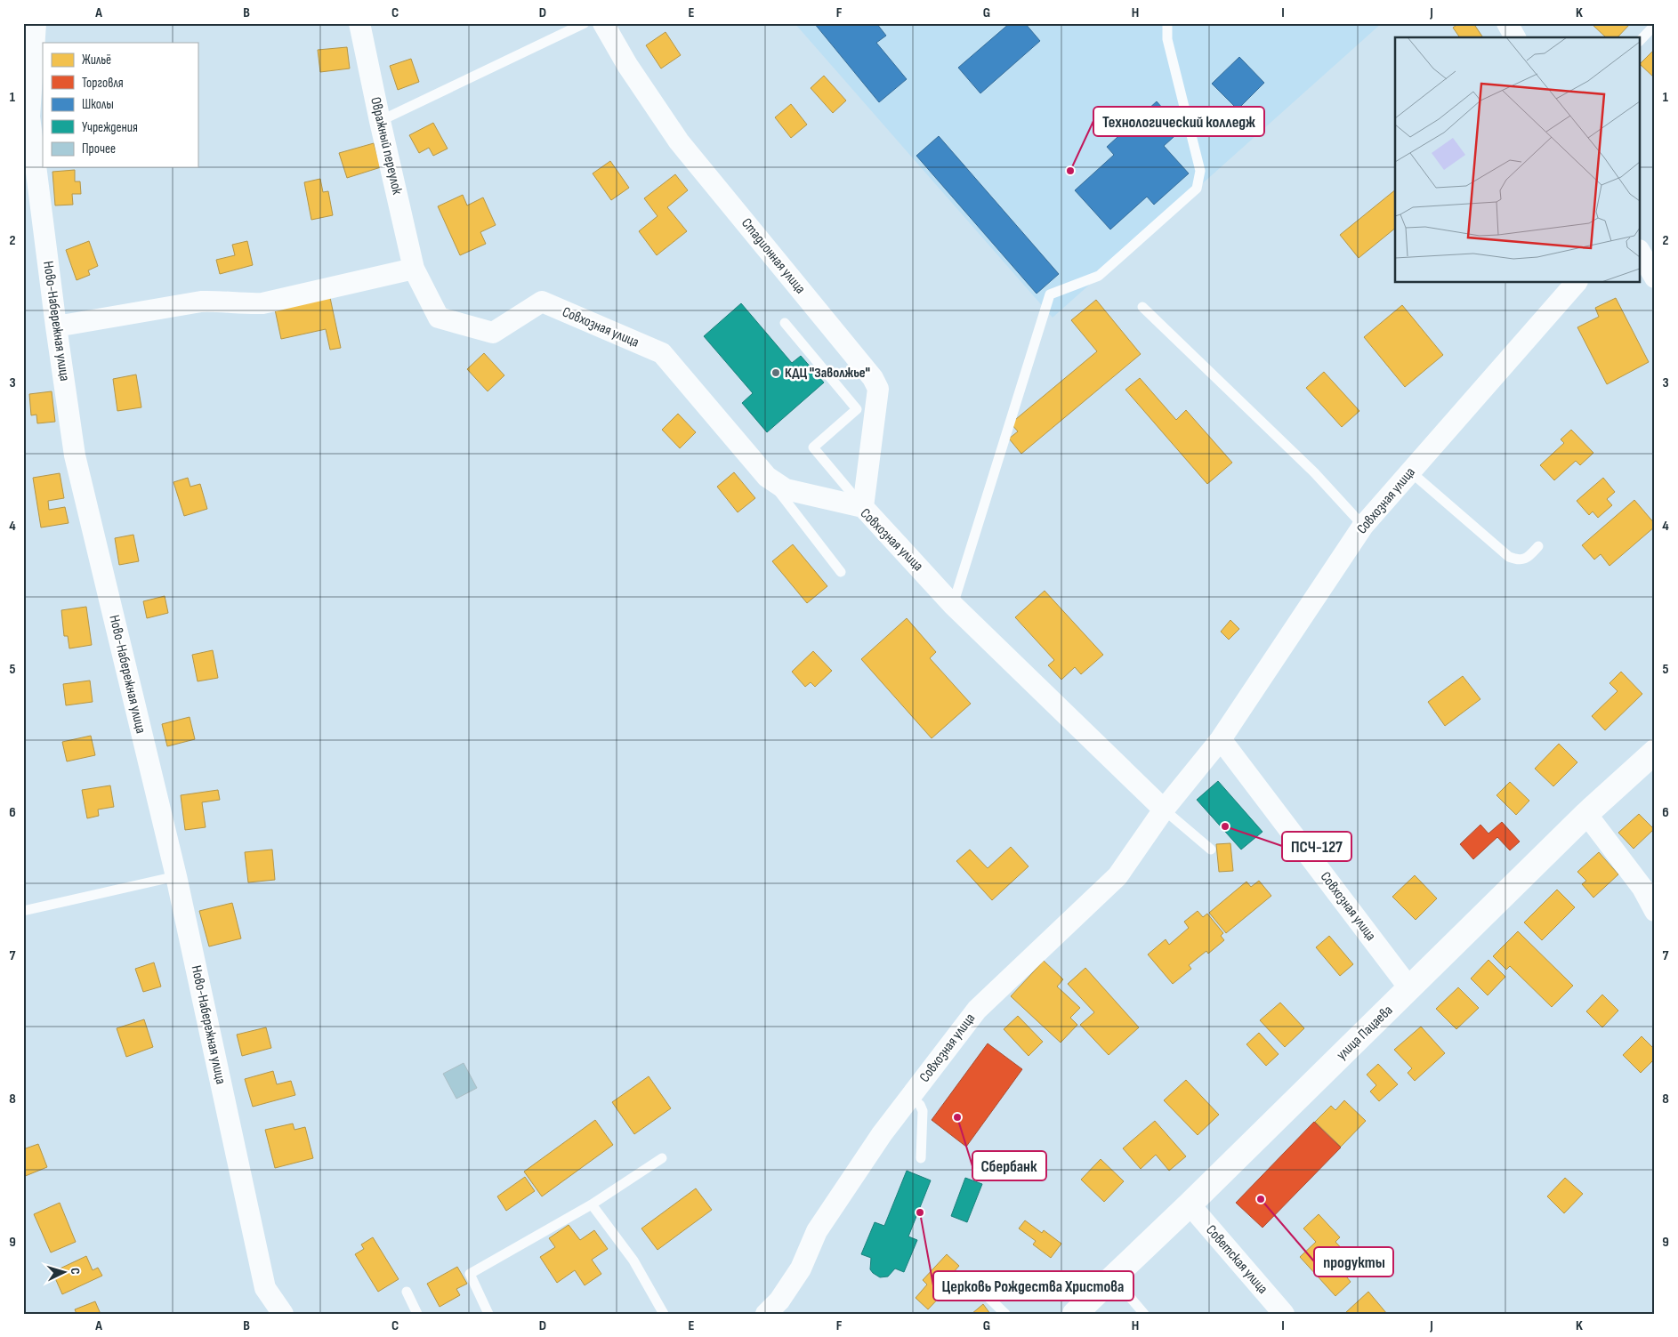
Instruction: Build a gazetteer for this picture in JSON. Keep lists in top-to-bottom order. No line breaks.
{"streets":{"street":["Овражный переулок","Стадионная улица","Ново-Набережная улица","Совхозная улица","улица Пацаева","Советская улица"]},"crossings":[["Овражный переулок","Совхозная улица"],["Стадионная улица","Совхозная улица"],["Совхозная улица","улица Пацаева"],["улица Пацаева","Советская улица"]],"places":["Технологический колледж","КДЦ \"Заволжье\"","ПСЧ-127","Сбербанк","продукты","Церковь Рождества Христова"],"legend":["Жильё","Торговля","Школы","Учреждения","Прочее"],"north":"right","grid":{"columns":["A","B","C","D","E","F","G","H","I","J","K"],"rows":["1","2","3","4","5","6","7","8","9"]}}
